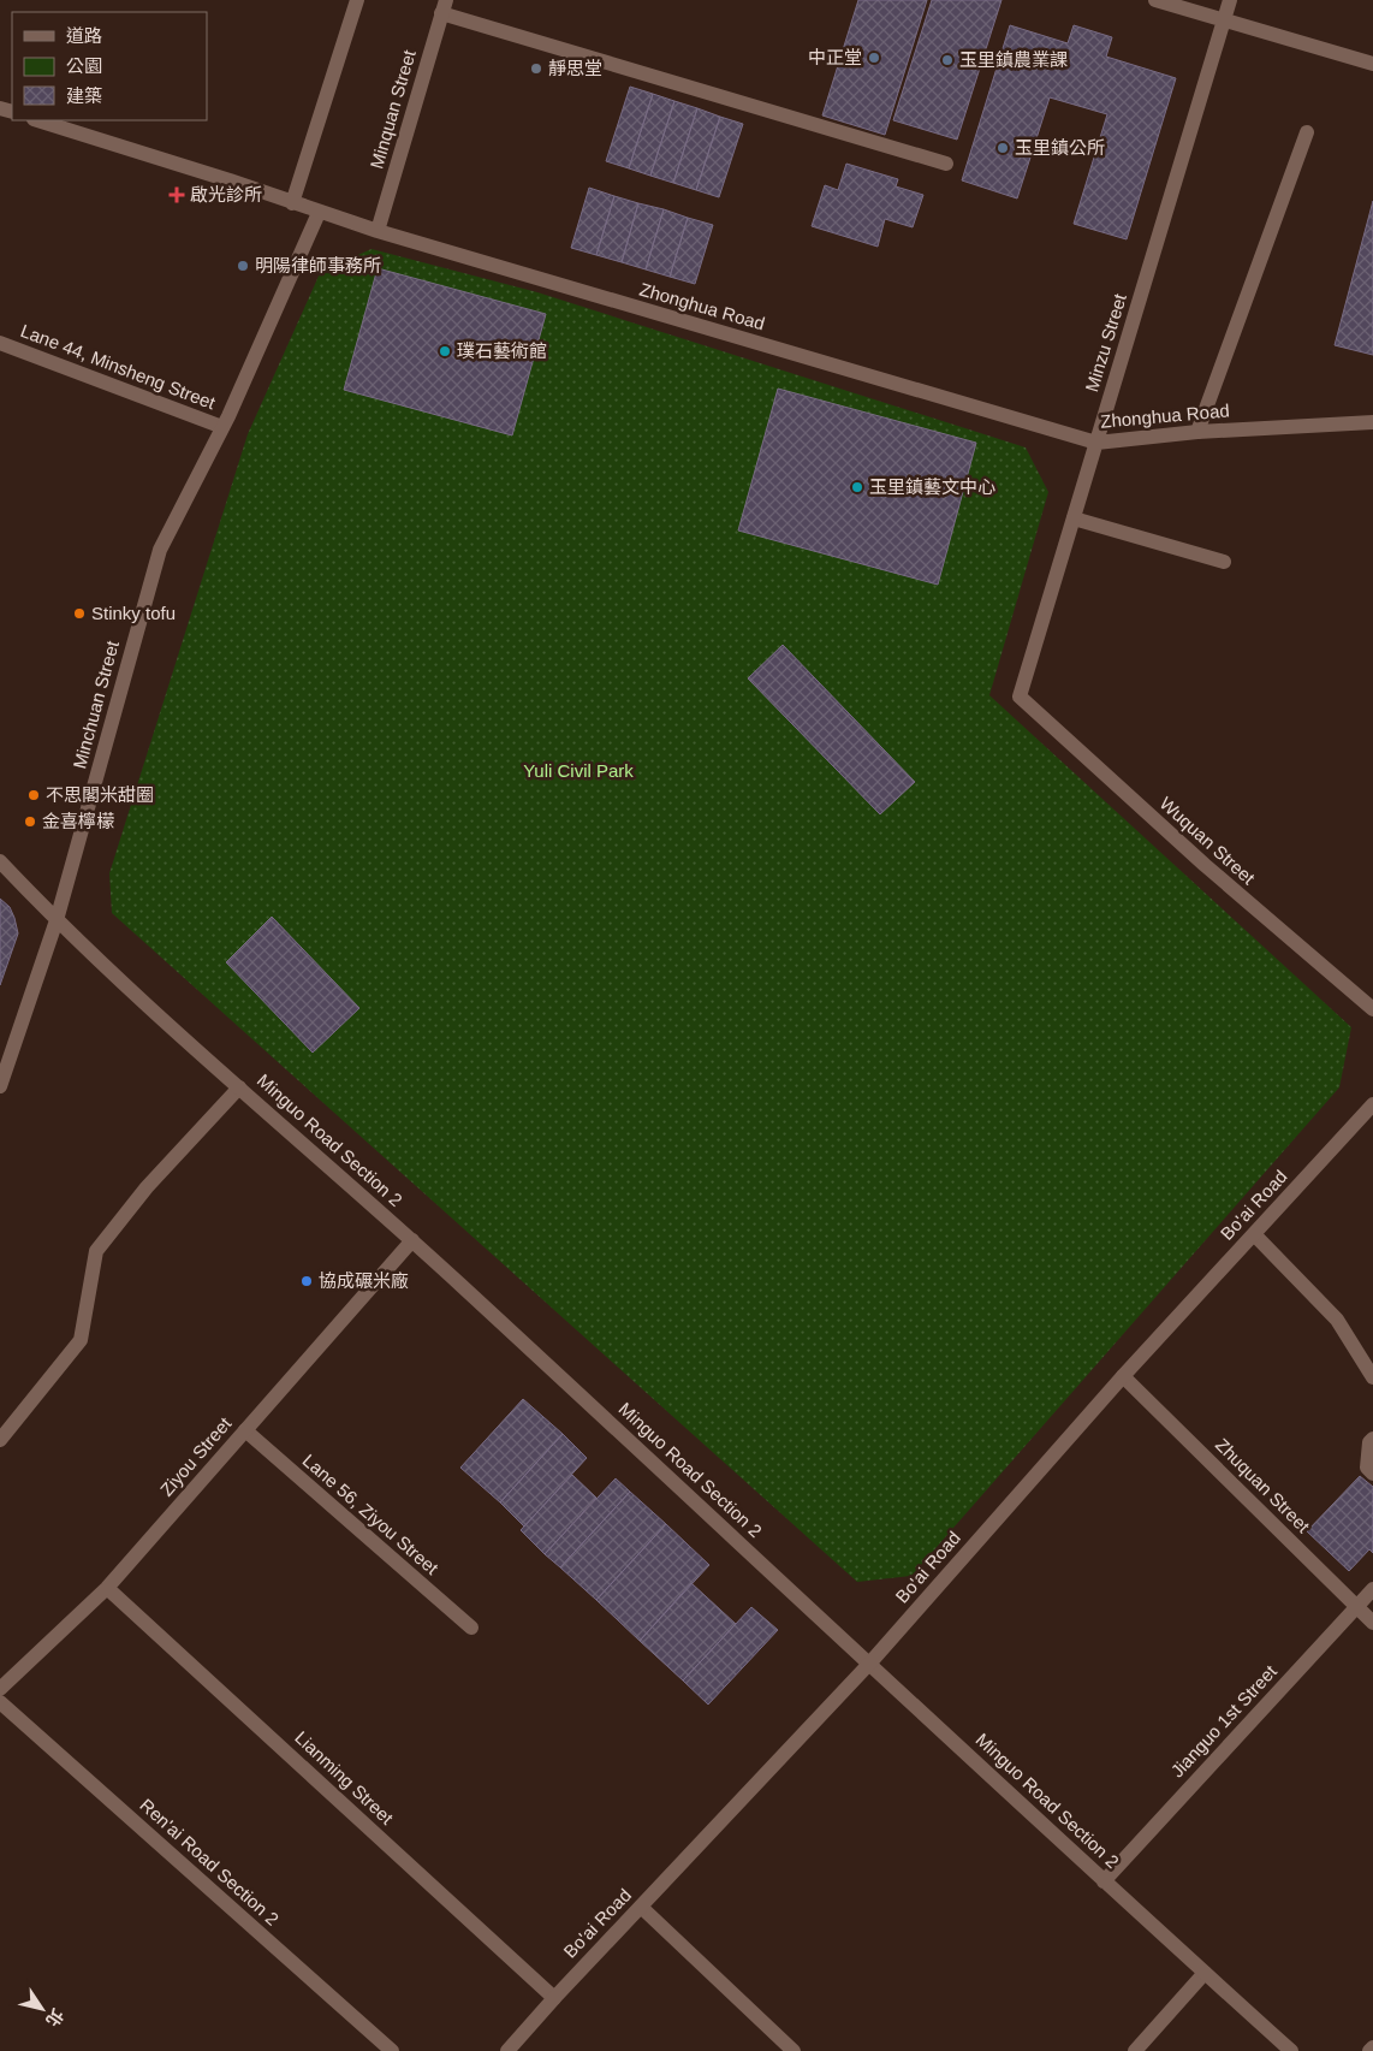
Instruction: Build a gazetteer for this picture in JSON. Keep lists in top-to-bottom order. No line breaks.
{"streets":{"street":["Minquan Street","Zhonghua Road","Minzu Street","Lane 44, Minsheng Street","Minchuan Street","Wuquan Street","Minguo Road Section 2","Bo'ai Road","Ziyou Street","Zhuquan Street","Lane 56, Ziyou Street","Jianguo 1st Street","Lianming Street","Ren'ai Road Section 2"]},"crossings":[["Minquan Street","Zhonghua Road"],["Zhonghua Road","Minzu Street"],["Zhonghua Road","Minchuan Street"],["Minzu Street","Wuquan Street"],["Lane 44, Minsheng Street","Minchuan Street"],["Minchuan Street","Minguo Road Section 2"],["Minguo Road Section 2","Bo'ai Road"],["Minguo Road Section 2","Ziyou Street"],["Minguo Road Section 2","Jianguo 1st Street"],["Bo'ai Road","Zhuquan Street"],["Bo'ai Road","Lianming Street"],["Ziyou Street","Lane 56, Ziyou Street"],["Ziyou Street","Lianming Street"],["Zhuquan Street","Jianguo 1st Street"]],"parks":["Yuli Civil Park"],"places":{"other":["中正堂","玉里鎮農業課","靜思堂","玉里鎮公所","明陽律師事務所","璞石藝術館","玉里鎮藝文中心","Stinky tofu","不思閣米甜圈","金喜檸檬","協成碾米廠"],"health":["啟光診所"]},"legend":["道路","公園","建築"],"north":"bottom right"}
